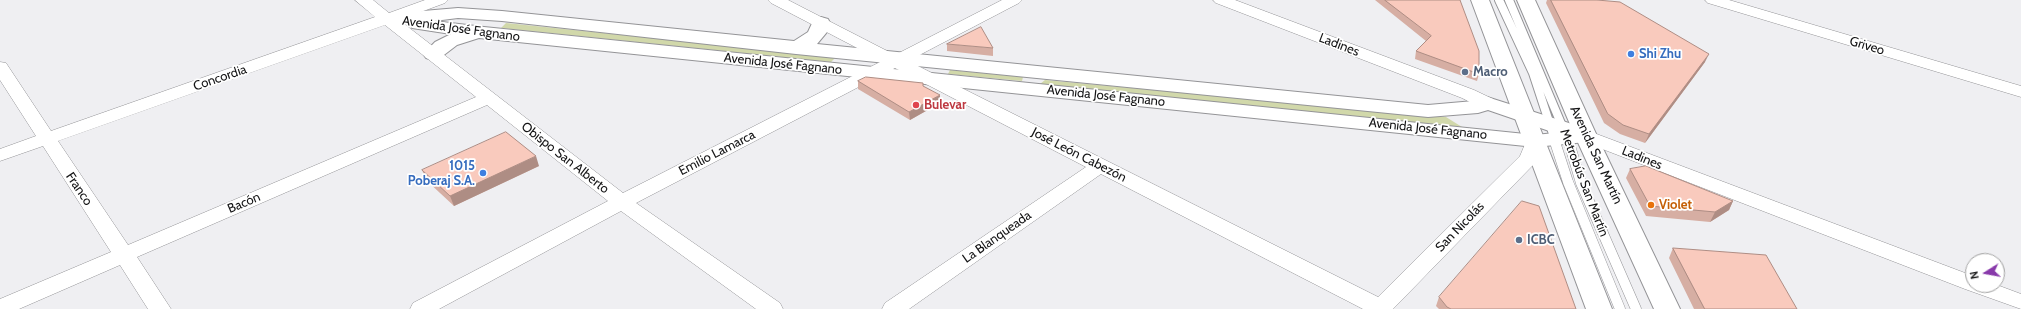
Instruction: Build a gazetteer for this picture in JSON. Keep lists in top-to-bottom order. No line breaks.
{"streets":{"street":["Avenida José Fagnano","Ladines","Griveo","Concordia","Emilio Lamarca","José León Cabezón","Avenida San Martín","Obispo San Alberto","Franco","Bacón","San Nicolás","La Blanqueada"],"lane":["Metrobús San Martín"]},"crossings":[["Avenida José Fagnano","Ladines"],["Avenida José Fagnano","Concordia"],["Avenida José Fagnano","Emilio Lamarca"],["Avenida José Fagnano","José León Cabezón"],["Avenida José Fagnano","Avenida San Martín"],["Avenida José Fagnano","Obispo San Alberto"],["Avenida José Fagnano","Metrobús San Martín"],["Avenida José Fagnano","San Nicolás"],["Ladines","Avenida San Martín"],["Ladines","Metrobús San Martín"],["Ladines","San Nicolás"],["Concordia","Obispo San Alberto"],["Concordia","Franco"],["Emilio Lamarca","José León Cabezón"],["Emilio Lamarca","Obispo San Alberto"],["José León Cabezón","San Nicolás"],["José León Cabezón","La Blanqueada"],["Avenida San Martín","Metrobús San Martín"],["Avenida San Martín","San Nicolás"],["Obispo San Alberto","Bacón"],["Metrobús San Martín","San Nicolás"],["Franco","Bacón"]],"places":["Shi Zhu","Macro","Bulevar","1015 Poberaj S.A.","Violet","ICBC"],"north":"left"}
